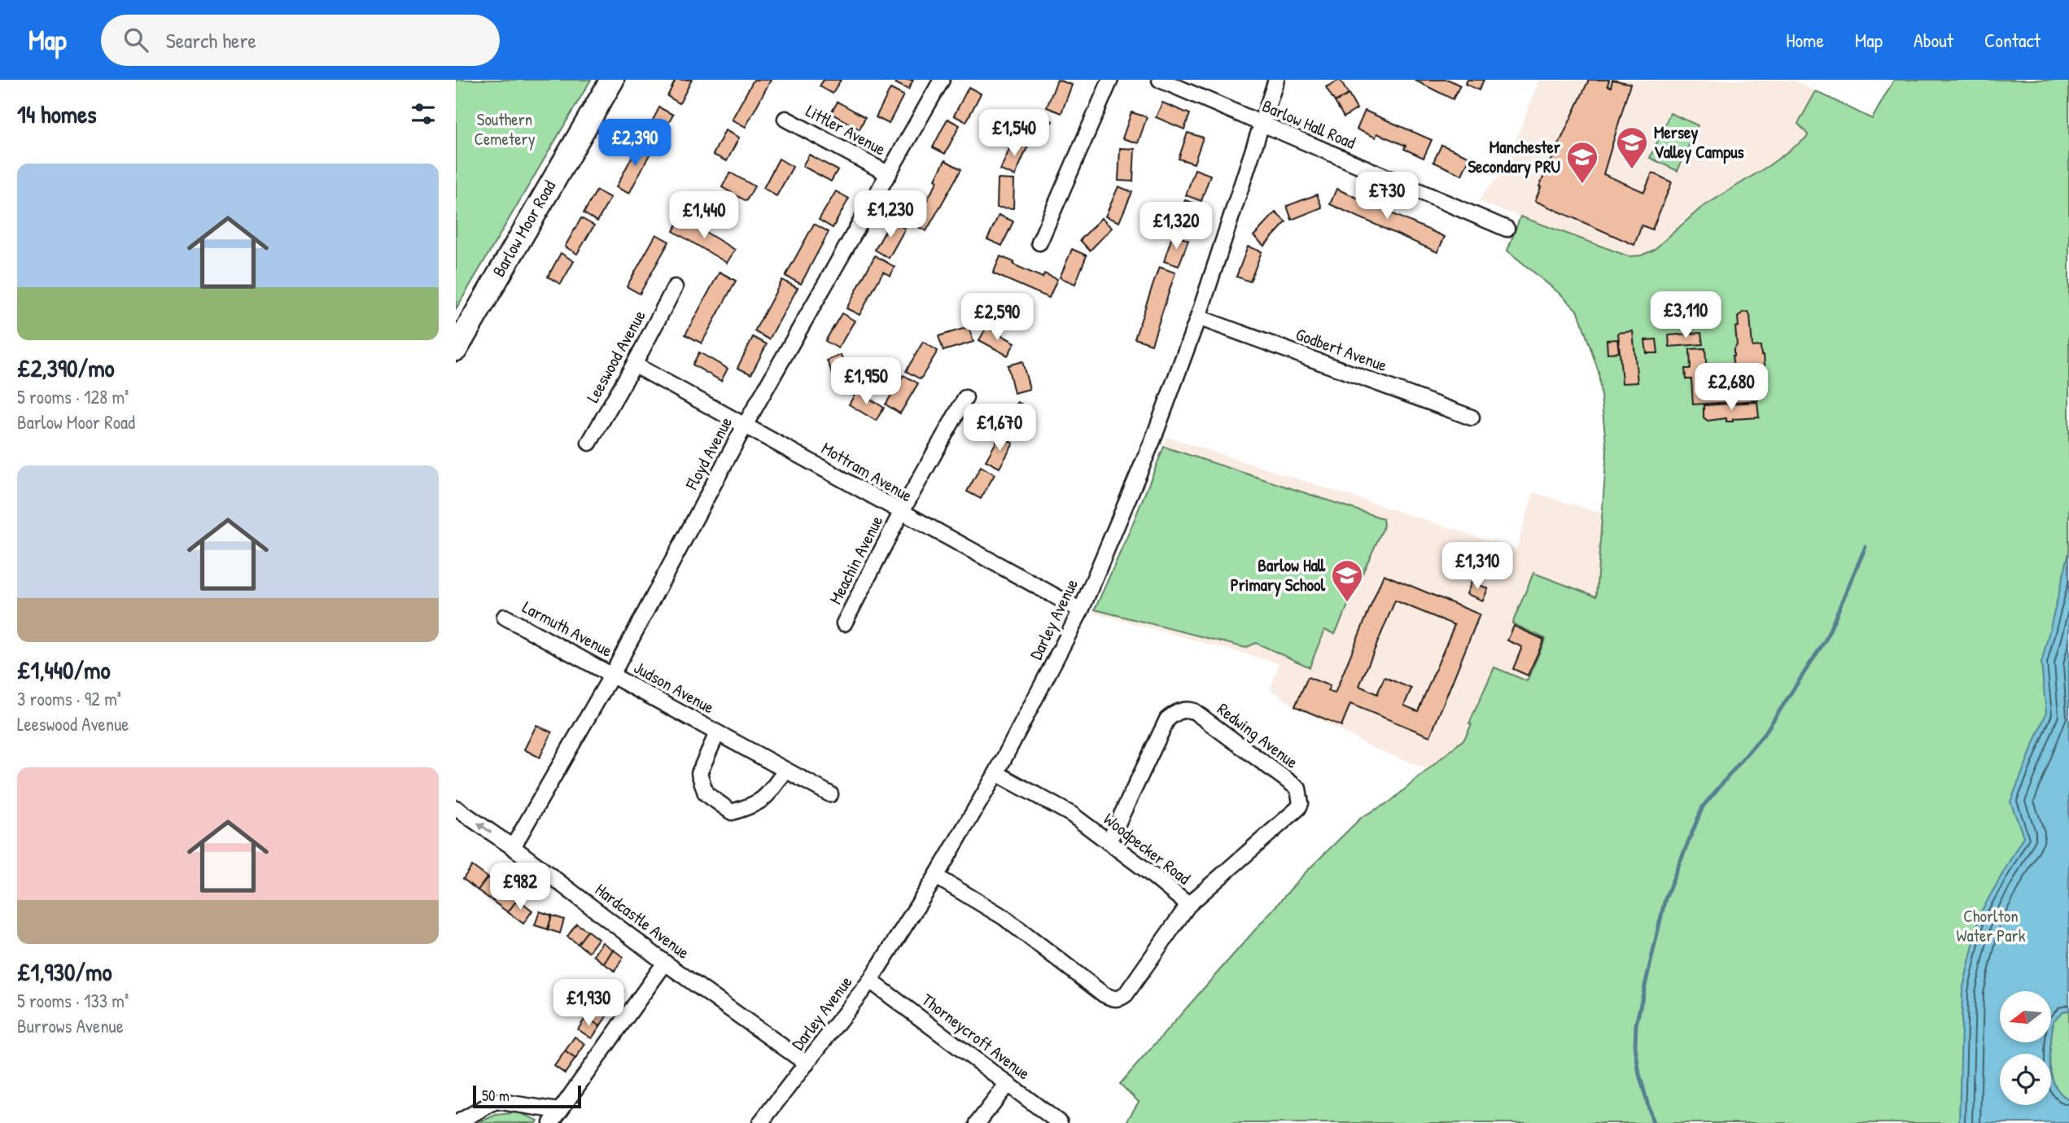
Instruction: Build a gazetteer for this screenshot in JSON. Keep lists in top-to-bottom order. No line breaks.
{"streets":{"main road":["Barlow Moor Road"],"street":["Barlow Hall Road","Littler Avenue","Godbert Avenue","Leeswood Avenue","Floyd Avenue","Mottram Avenue","Meachin Avenue","Darley Avenue","Larmuth Avenue","Judson Avenue","Redwing Avenue","Woodpecker Road","Hardcastle Avenue","Thorneycroft Avenue"]},"crossings":[["Barlow Hall Road","Darley Avenue"],["Littler Avenue","Floyd Avenue"],["Godbert Avenue","Darley Avenue"],["Leeswood Avenue","Mottram Avenue"],["Floyd Avenue","Mottram Avenue"],["Floyd Avenue","Larmuth Avenue"],["Floyd Avenue","Judson Avenue"],["Floyd Avenue","Hardcastle Avenue"],["Mottram Avenue","Meachin Avenue"],["Mottram Avenue","Darley Avenue"],["Darley Avenue","Woodpecker Road"],["Darley Avenue","Hardcastle Avenue"],["Darley Avenue","Thorneycroft Avenue"],["Larmuth Avenue","Judson Avenue"],["Redwing Avenue","Woodpecker Road"]],"parks":["Southern Cemetery","Chorlton Water Park"],"places":{"school or university":["Mersey Valley Campus","Manchester Secondary PRU","Barlow Hall Primary School"]},"scale_bar":"50 m","north":"left","page":{"header":"Map","search":"Search here","nav":["Home","Map","About","Contact"],"heading":"14 homes","price":["£1,540","£2,390","£730","£1,230","£1,440","£1,320","£3,110","£2,590","£1,950","£2,680","£1,670","£1,310","£982","£1,930"],"list":[{"name":"£2,390/mo","note":"5 rooms · 128 m² · Barlow Moor Road"},{"name":"£1,440/mo","note":"3 rooms · 92 m² · Leeswood Avenue"},{"name":"£1,930/mo","note":"5 rooms · 133 m² · Burrows Avenue"}],"scale":"50 m"}}
